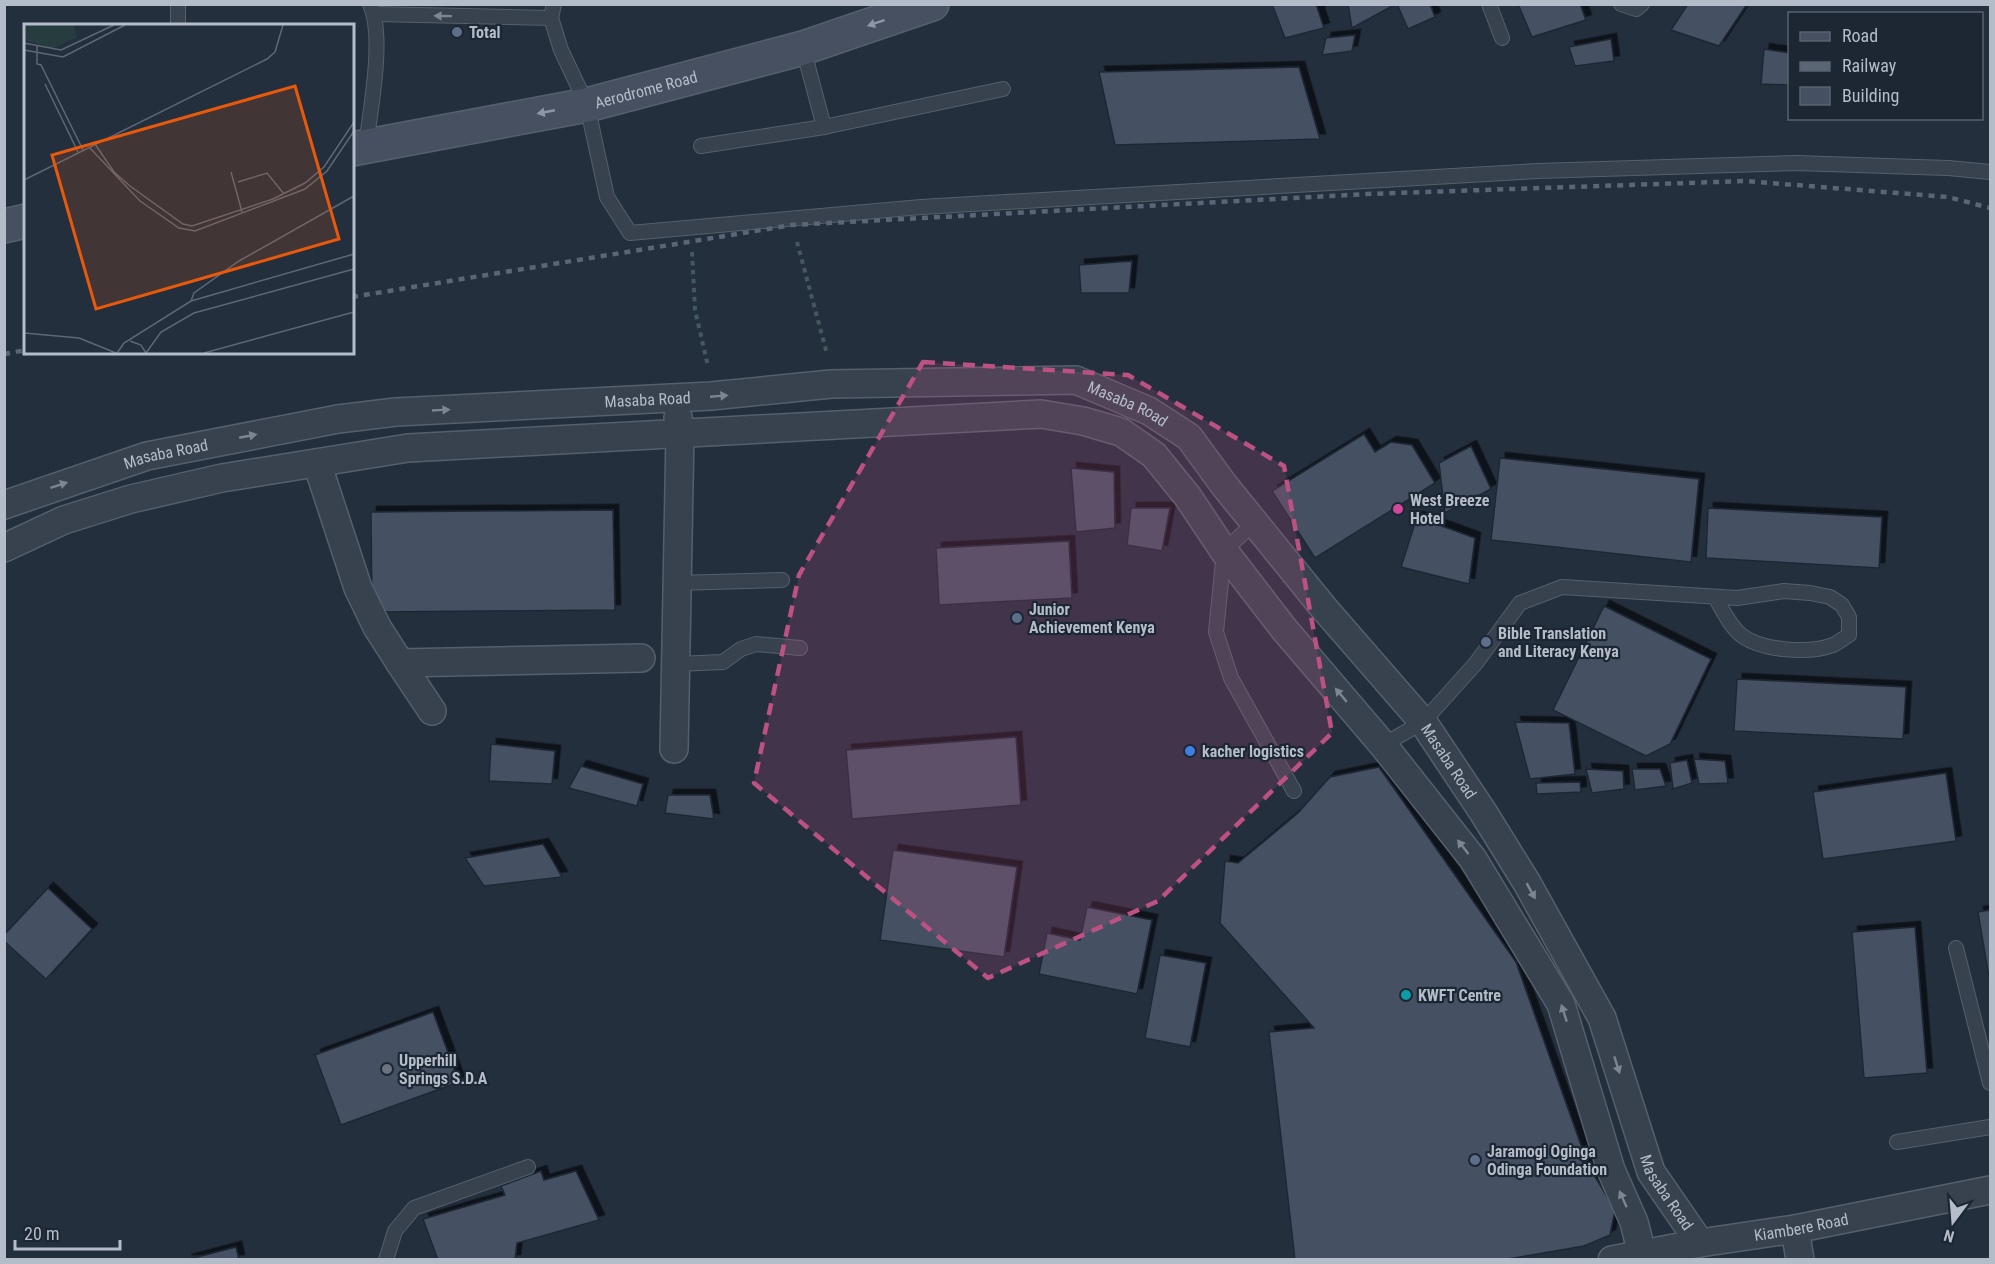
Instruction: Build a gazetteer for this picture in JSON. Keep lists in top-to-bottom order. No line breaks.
{"streets":{"main road":["Aerodrome Road"],"street":["Masaba Road","Kiambere Road"]},"crossings":[["Masaba Road","Kiambere Road"]],"one_way":["Aerodrome Road"],"places":["Total","West Breeze Hotel","Junior Achievement Kenya","Bible Translation and Literacy Kenya","kacher logistics","KWFT Centre","Upperhill Springs S.D.A","Jaramogi Oginga Odinga Foundation"],"legend":["Road","Railway","Building"],"scale_bar":"20 m","north":"bottom"}
